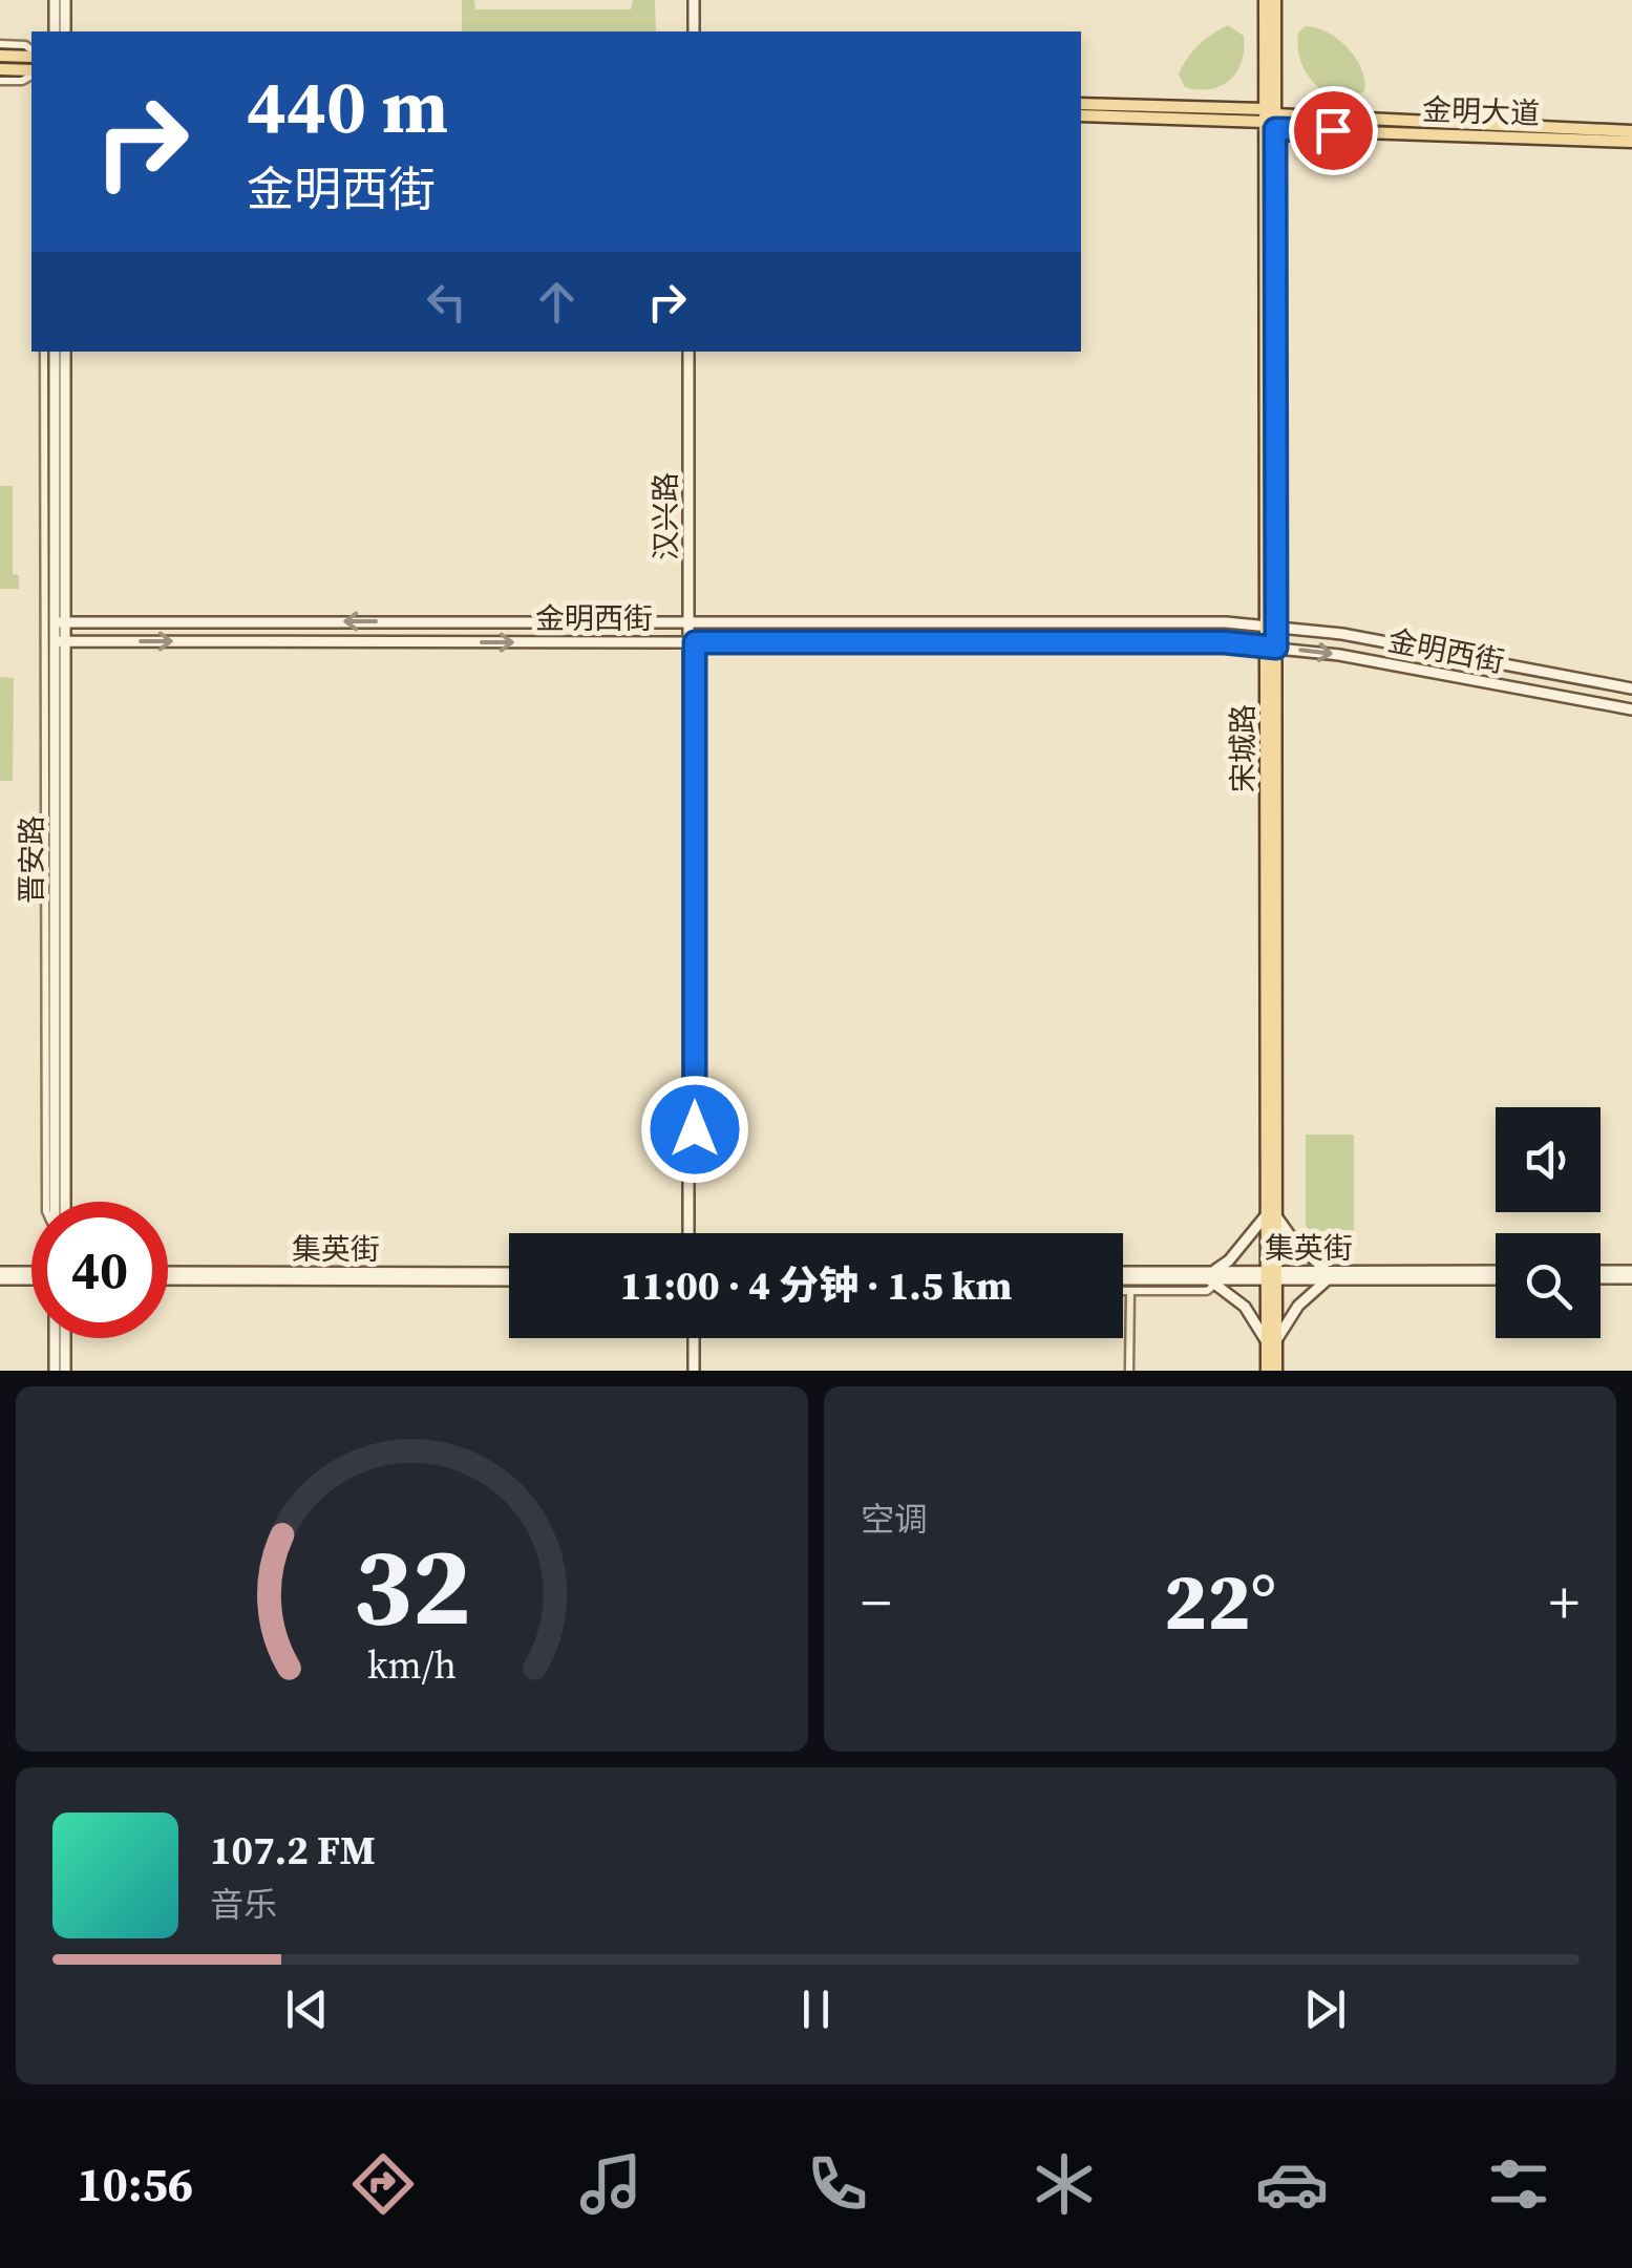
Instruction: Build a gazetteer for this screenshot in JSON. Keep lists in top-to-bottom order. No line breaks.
{"streets":{"main road":["金明大道","宋城路"],"street":["汉兴路","金明西街","晋安路","集英街"]},"crossings":[["金明大道","宋城路"],["汉兴路","金明西街"],["金明西街","宋城路"],["金明西街","晋安路"],["宋城路","集英街"]],"page":{"turn":["440 m","金明西街"],"limit":"40","trip":"11:00 · 4 分钟 · 1.5 km","tile":"空调","heat":["−","22°","+"],"song":["107.2 FM","音乐"],"tabs":"10:56","gauge":["32","km/h"]}}
